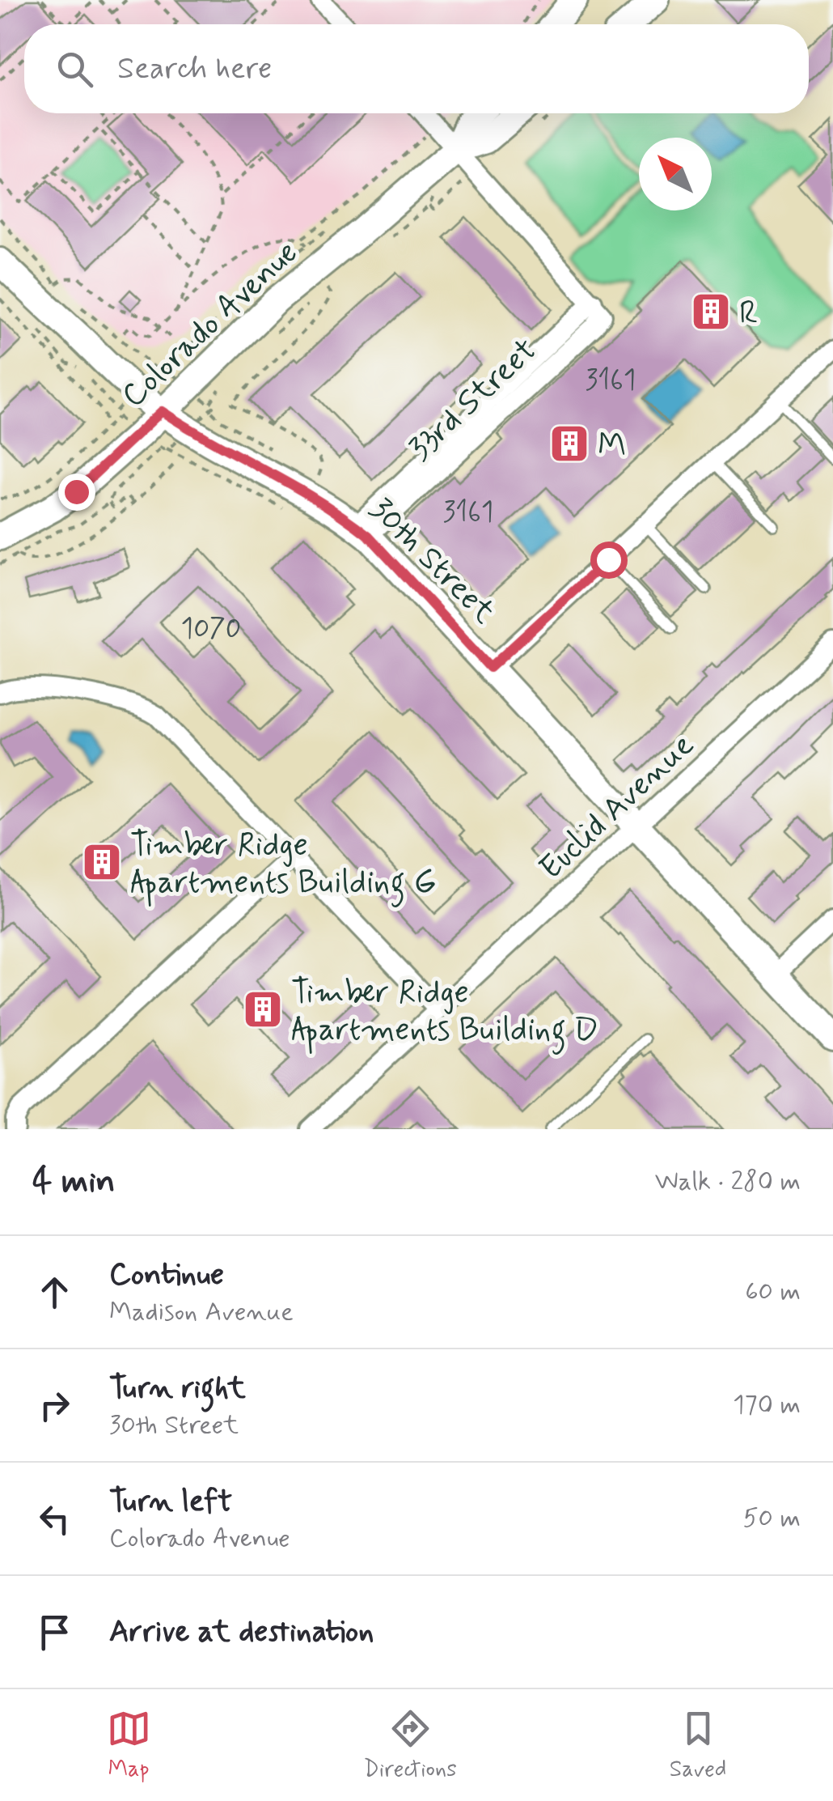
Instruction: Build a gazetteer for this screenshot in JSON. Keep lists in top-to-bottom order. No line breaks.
{"streets":{"main road":["Colorado Avenue","30th Street"],"street":["33rd Street","Euclid Avenue"]},"crossings":[["Colorado Avenue","33rd Street"],["Colorado Avenue","30th Street"],["33rd Street","30th Street"],["30th Street","Euclid Avenue"]],"places":{"building":["R","M","Timber Ridge Apartments Building G","Timber Ridge Apartments Building D"]},"house_numbers":["3161","3161","1070"],"north":"top left","page":{"search":"Search here","heading":["4 min","Walk · 280 m"],"list":[["Continue","Madison Avenue","60 m"],["Turn right","30th Street","170 m"],["Turn left","Colorado Avenue","50 m"],"Arrive at destination"],"nav":["Map","Directions","Saved"]}}
